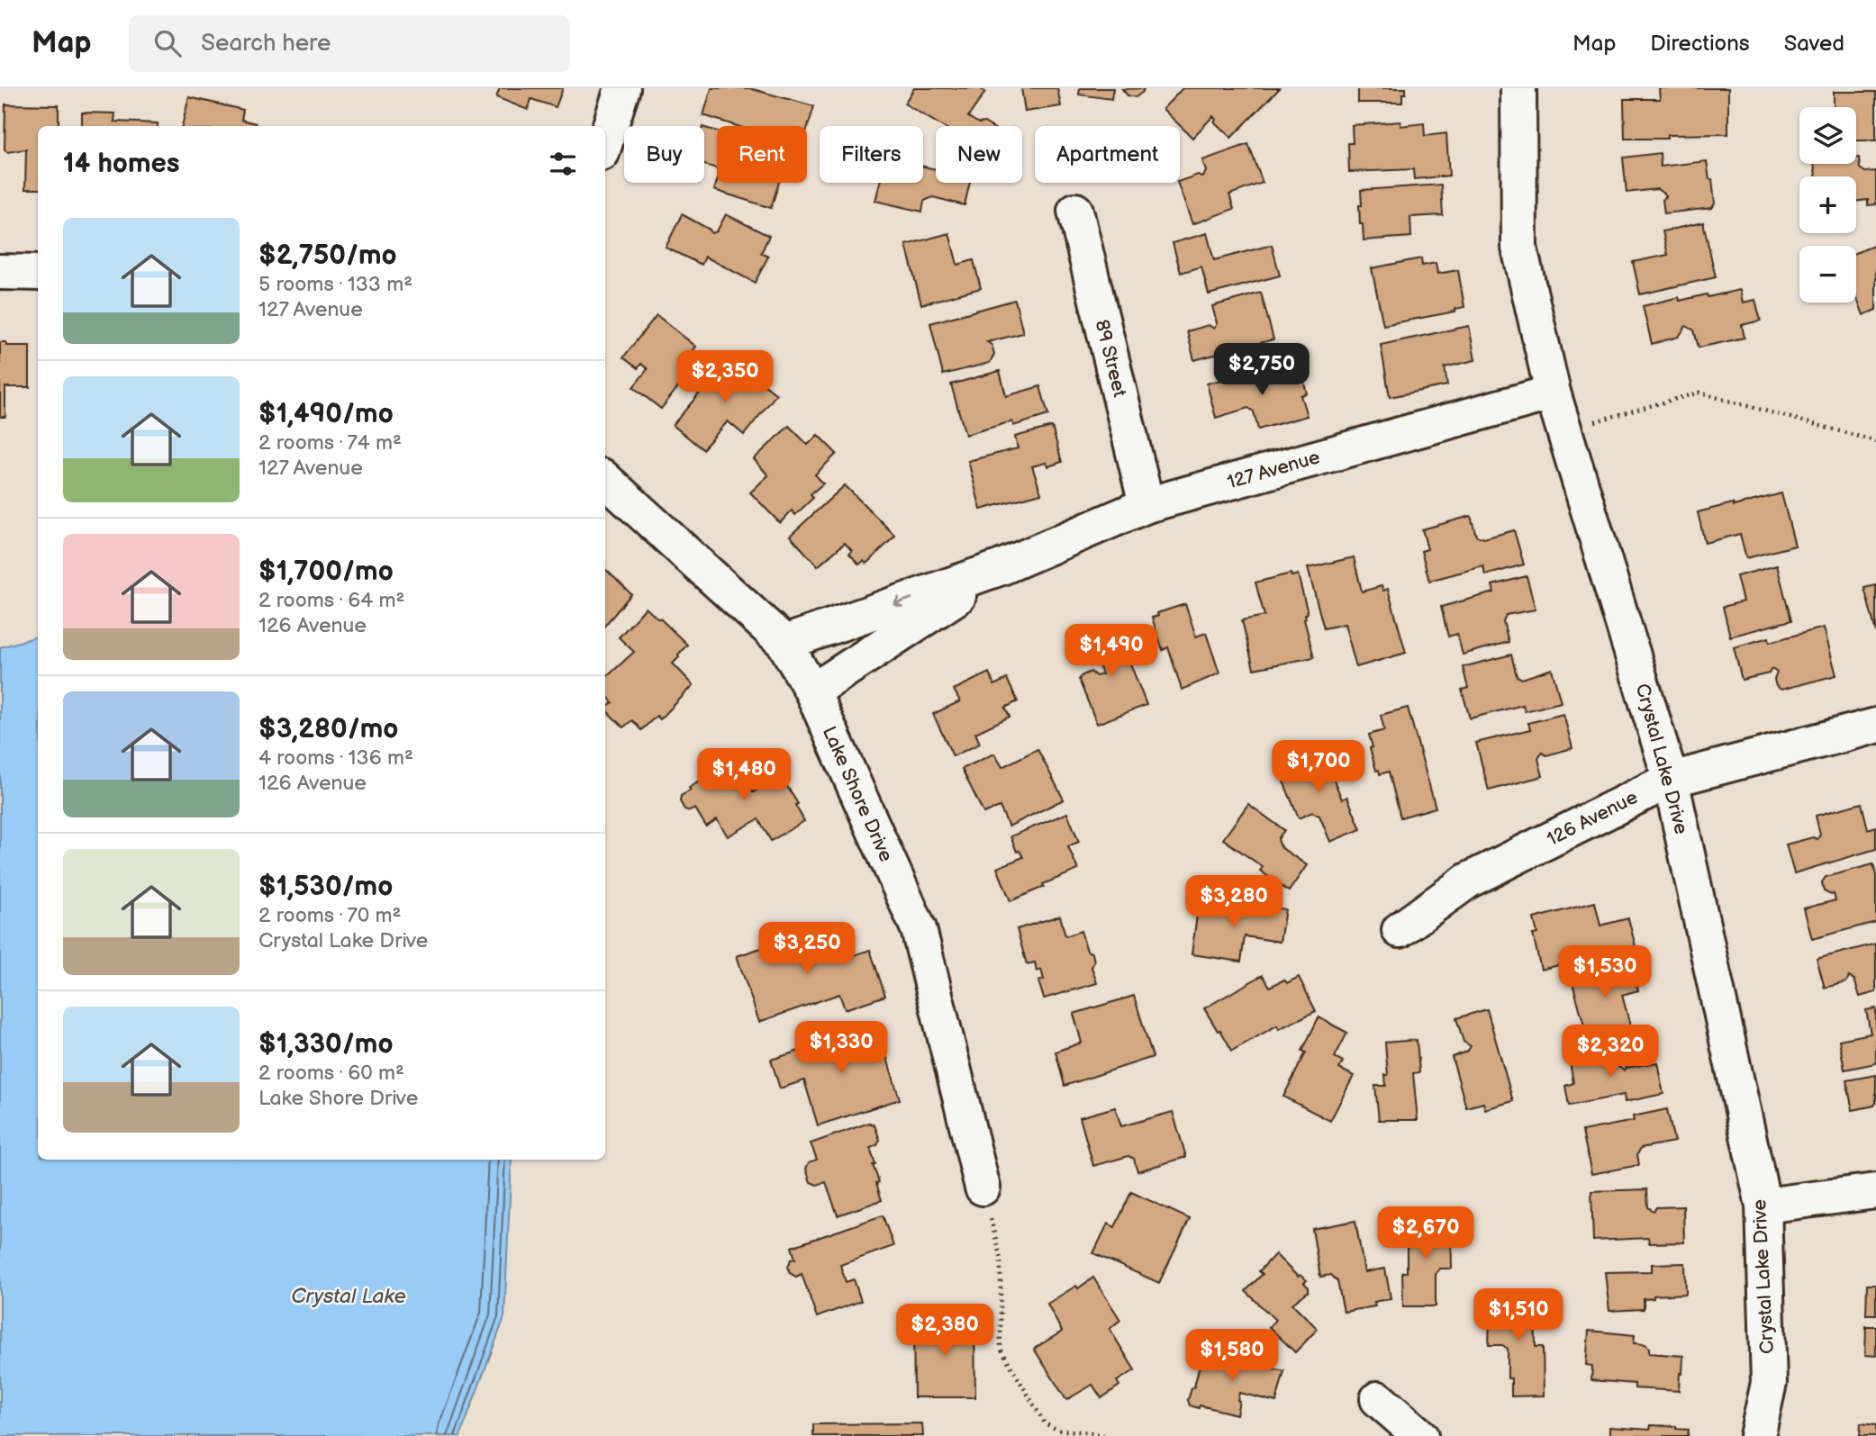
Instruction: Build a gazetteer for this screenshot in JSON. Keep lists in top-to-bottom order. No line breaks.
{"streets":{"street":["89 Street","127 Avenue","Crystal Lake Drive","Lake Shore Drive","126 Avenue"]},"crossings":[["89 Street","127 Avenue"],["127 Avenue","Crystal Lake Drive"],["127 Avenue","Lake Shore Drive"],["Crystal Lake Drive","126 Avenue"]],"water":["Crystal Lake"],"page":{"header":"Map","search":"Search here","nav":["Map","Directions","Saved"],"map_buttons":["+","−"],"chip":["Buy","Rent","Filters","New","Apartment"],"heading":"14 homes","list":[{"name":"$2,750/mo","note":"5 rooms · 133 m² · 127 Avenue"},{"name":"$1,490/mo","note":"2 rooms · 74 m² · 127 Avenue"},{"name":"$1,700/mo","note":"2 rooms · 64 m² · 126 Avenue"},{"name":"$3,280/mo","note":"4 rooms · 136 m² · 126 Avenue"},{"name":"$1,530/mo","note":"2 rooms · 70 m² · Crystal Lake Drive"},{"name":"$1,330/mo","note":"2 rooms · 60 m² · Lake Shore Drive"}],"price":["$2,750","$2,350","$1,490","$1,700","$1,480","$3,280","$3,250","$1,530","$1,330","$2,320","$2,670","$1,510","$2,380","$1,580"]}}
